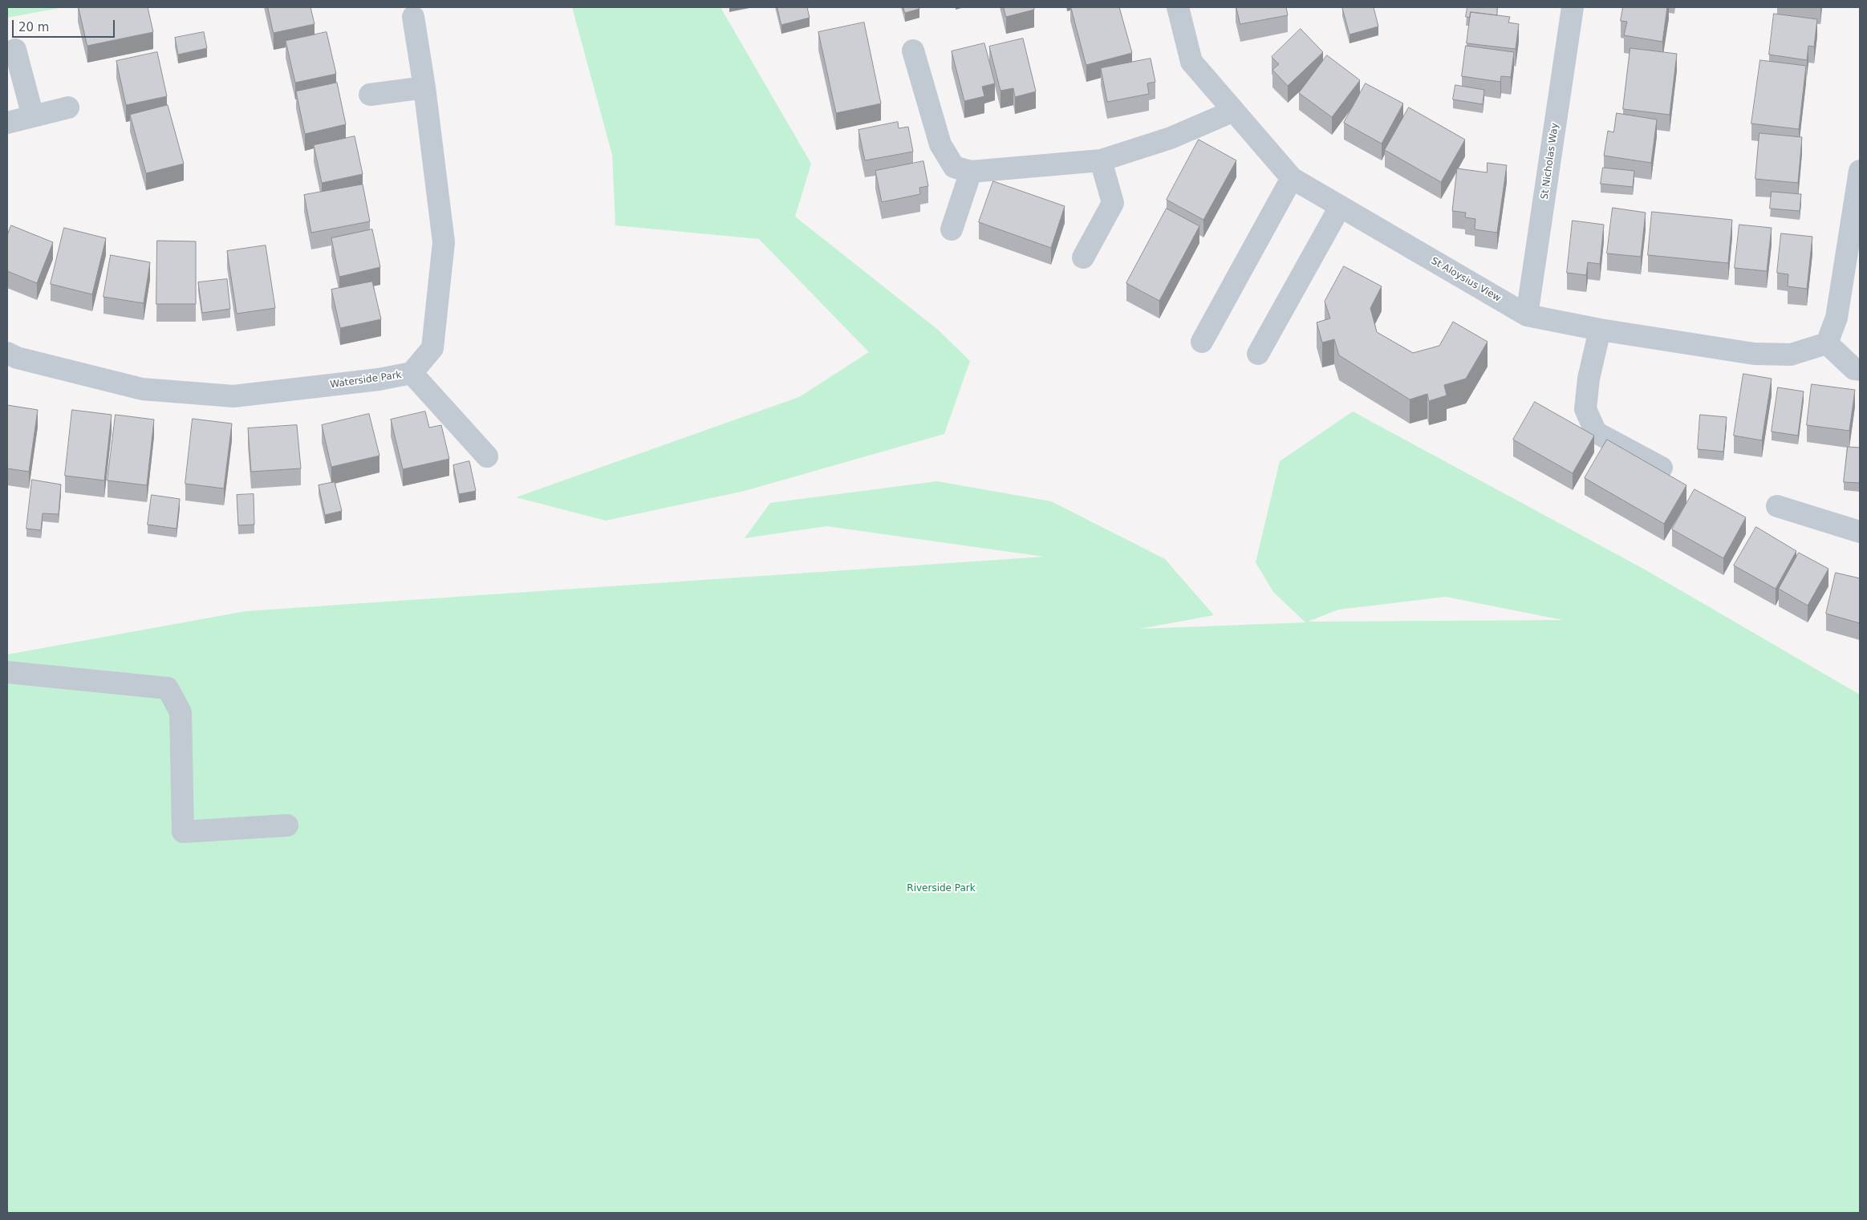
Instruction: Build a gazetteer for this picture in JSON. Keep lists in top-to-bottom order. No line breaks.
{"streets":{"street":["St Nicholas Way","St Aloysius View","Waterside Park"]},"crossings":[["St Nicholas Way","St Aloysius View"]],"parks":["Riverside Park"],"scale_bar":"20 m"}
